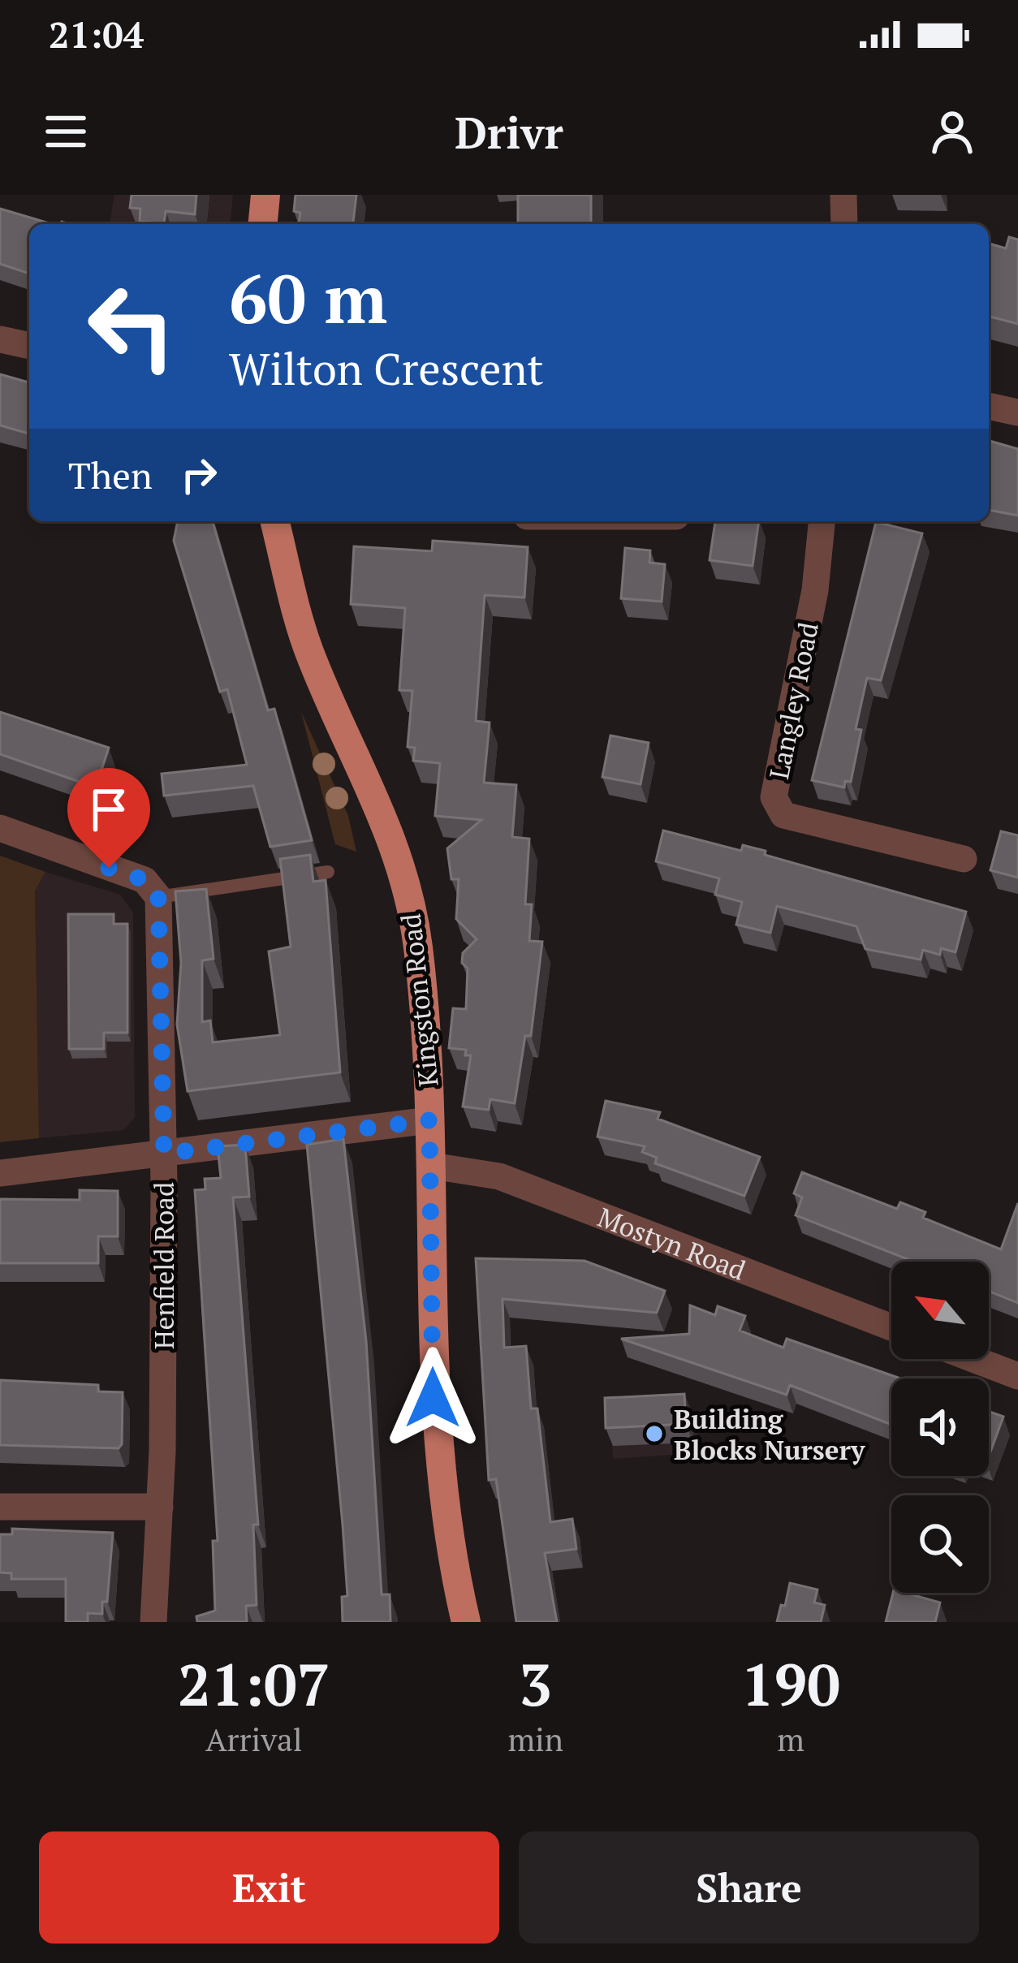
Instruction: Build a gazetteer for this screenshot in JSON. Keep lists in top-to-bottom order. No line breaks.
{"streets":{"main road":["Kingston Road"],"street":["Langley Road","Mostyn Road","Henfield Road"]},"crossings":[["Kingston Road","Mostyn Road"]],"places":["Building Blocks Nursery"],"north":"top left","page":{"status":"21:04","header":"Drivr","turn":["60 m","Wilton Crescent"],"then":"Then","eta":["21:07","Arrival","3","min","190","m"],"buttons":["Exit","Share"]}}
